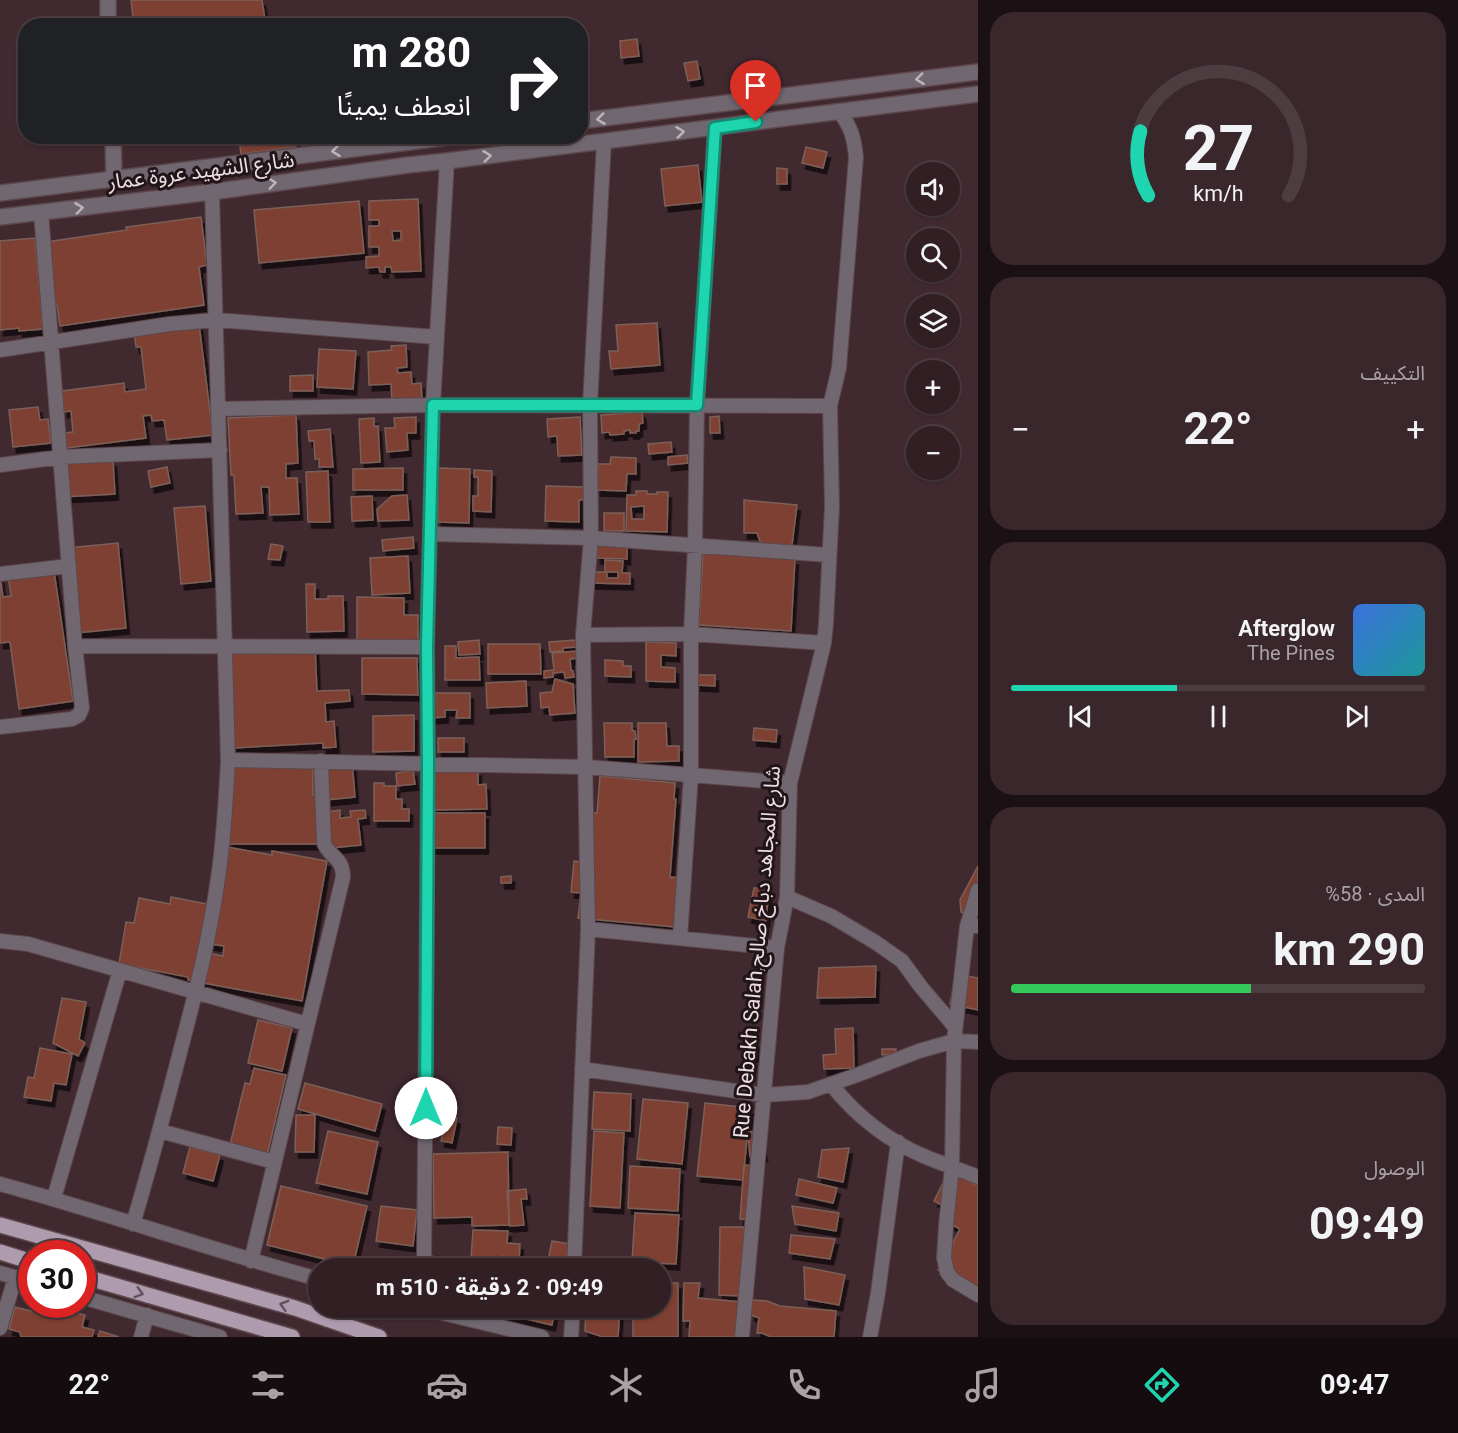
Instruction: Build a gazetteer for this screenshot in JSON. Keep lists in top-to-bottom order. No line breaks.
{"streets":{"street":["شارع الشهيد عروة عمار","Rue Debakh Salah,شارع المجاهد دباخ صالح"]},"crossings":[["شارع الشهيد عروة عمار","Rue Debakh Salah,شارع المجاهد دباخ صالح"]],"page":{"turn":["280 m","انعطف يمينًا"],"map_buttons":["+","−"],"tile":["التكييف",["المدى · 58%","290 km"],["الوصول","09:49"]],"heat":["−","22°","+"],"song":["Afterglow","The Pines"],"limit":"30","trip":"09:49 · 2 دقيقة · 510 m","tabs":["09:47","22°"],"gauge":["27","km/h"]}}
